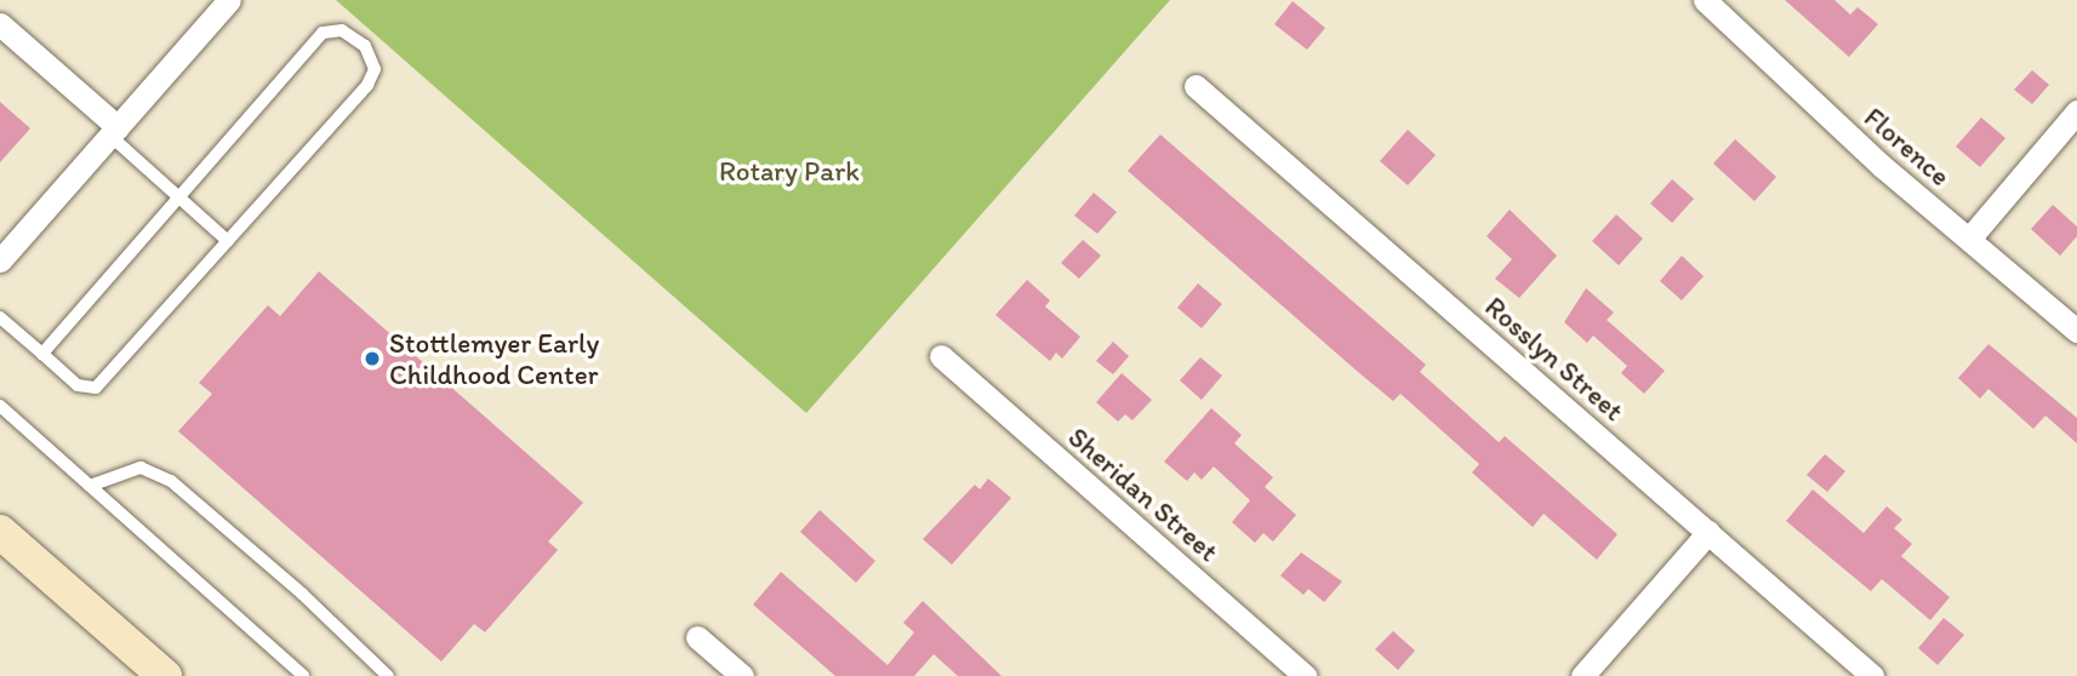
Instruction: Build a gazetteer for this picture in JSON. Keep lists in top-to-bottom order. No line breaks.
{"streets":{"street":["Florence","Rosslyn Street","Sheridan Street"]},"parks":["Rotary Park"],"places":["Stottlemyer Early Childhood Center"]}
